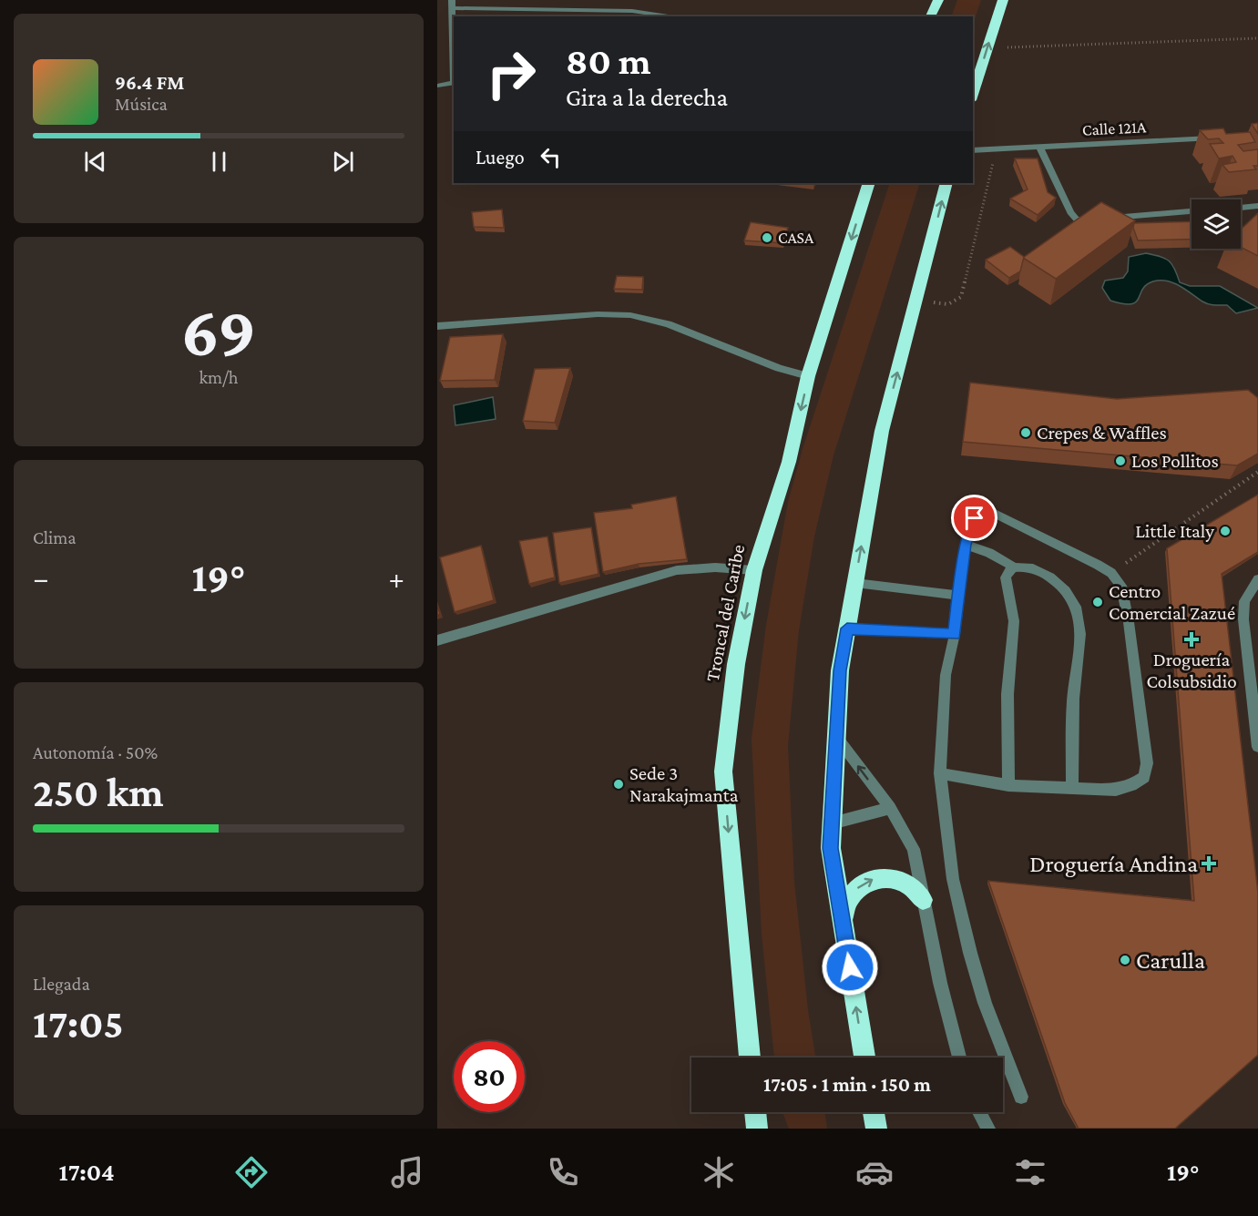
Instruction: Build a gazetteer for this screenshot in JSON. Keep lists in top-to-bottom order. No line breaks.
{"streets":{"highway":["Troncal del Caribe"],"street":["Calle 121A"]},"places":{"other":["CASA","Crepes & Waffles","Los Pollitos","Little Italy","Centro Comercial Zazué","Sede 3 Narakajmanta","Carulla"],"health":["Droguería Colsubsidio","Droguería Andina"]},"page":{"turn":["80 m","Gira a la derecha"],"song":["96.4 FM","Música"],"then":"Luego","tile":[["69","km/h"],"Clima",["Autonomía · 50%","250 km"],["Llegada","17:05"]],"heat":["−","19°","+"],"limit":"80","trip":"17:05 · 1 min · 150 m","tabs":["17:04","19°"]}}
